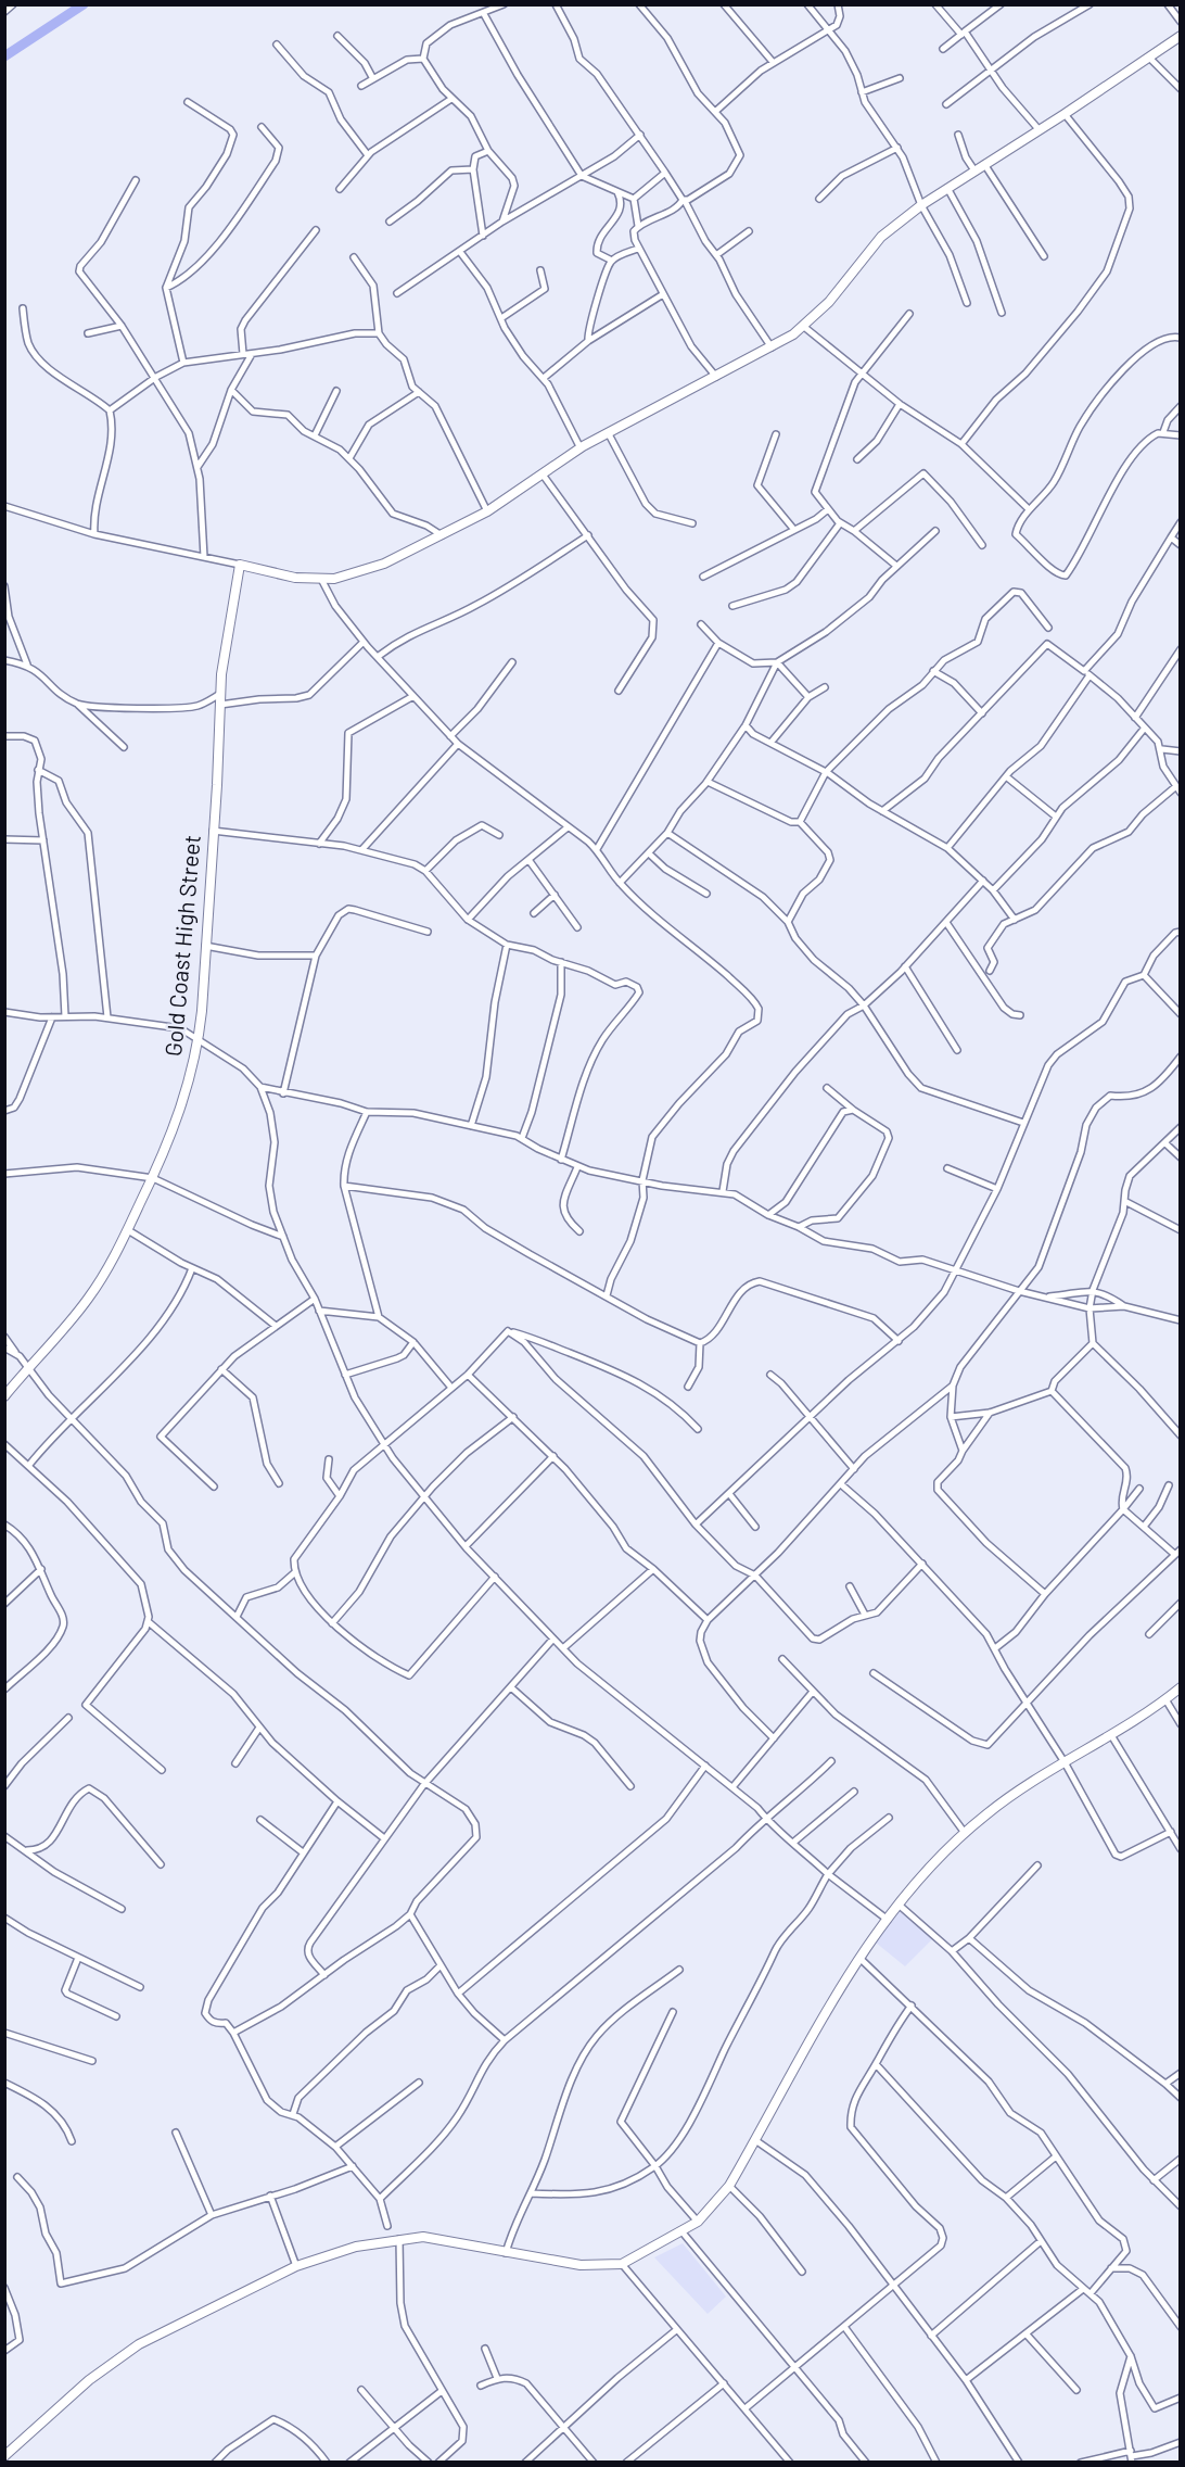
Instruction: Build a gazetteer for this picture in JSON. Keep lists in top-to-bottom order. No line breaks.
{"streets":{"street":["Gold Coast High Street"]}}
